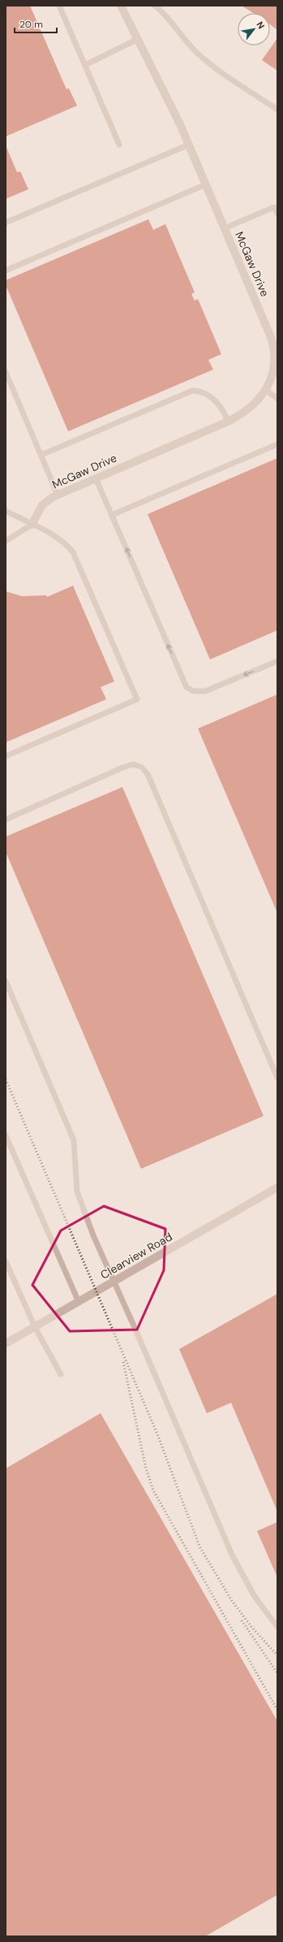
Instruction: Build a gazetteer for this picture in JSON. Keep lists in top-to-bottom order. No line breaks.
{"streets":{"street":["McGaw Drive","Clearview Road"]},"scale_bar":"20 m","north":"top right"}
